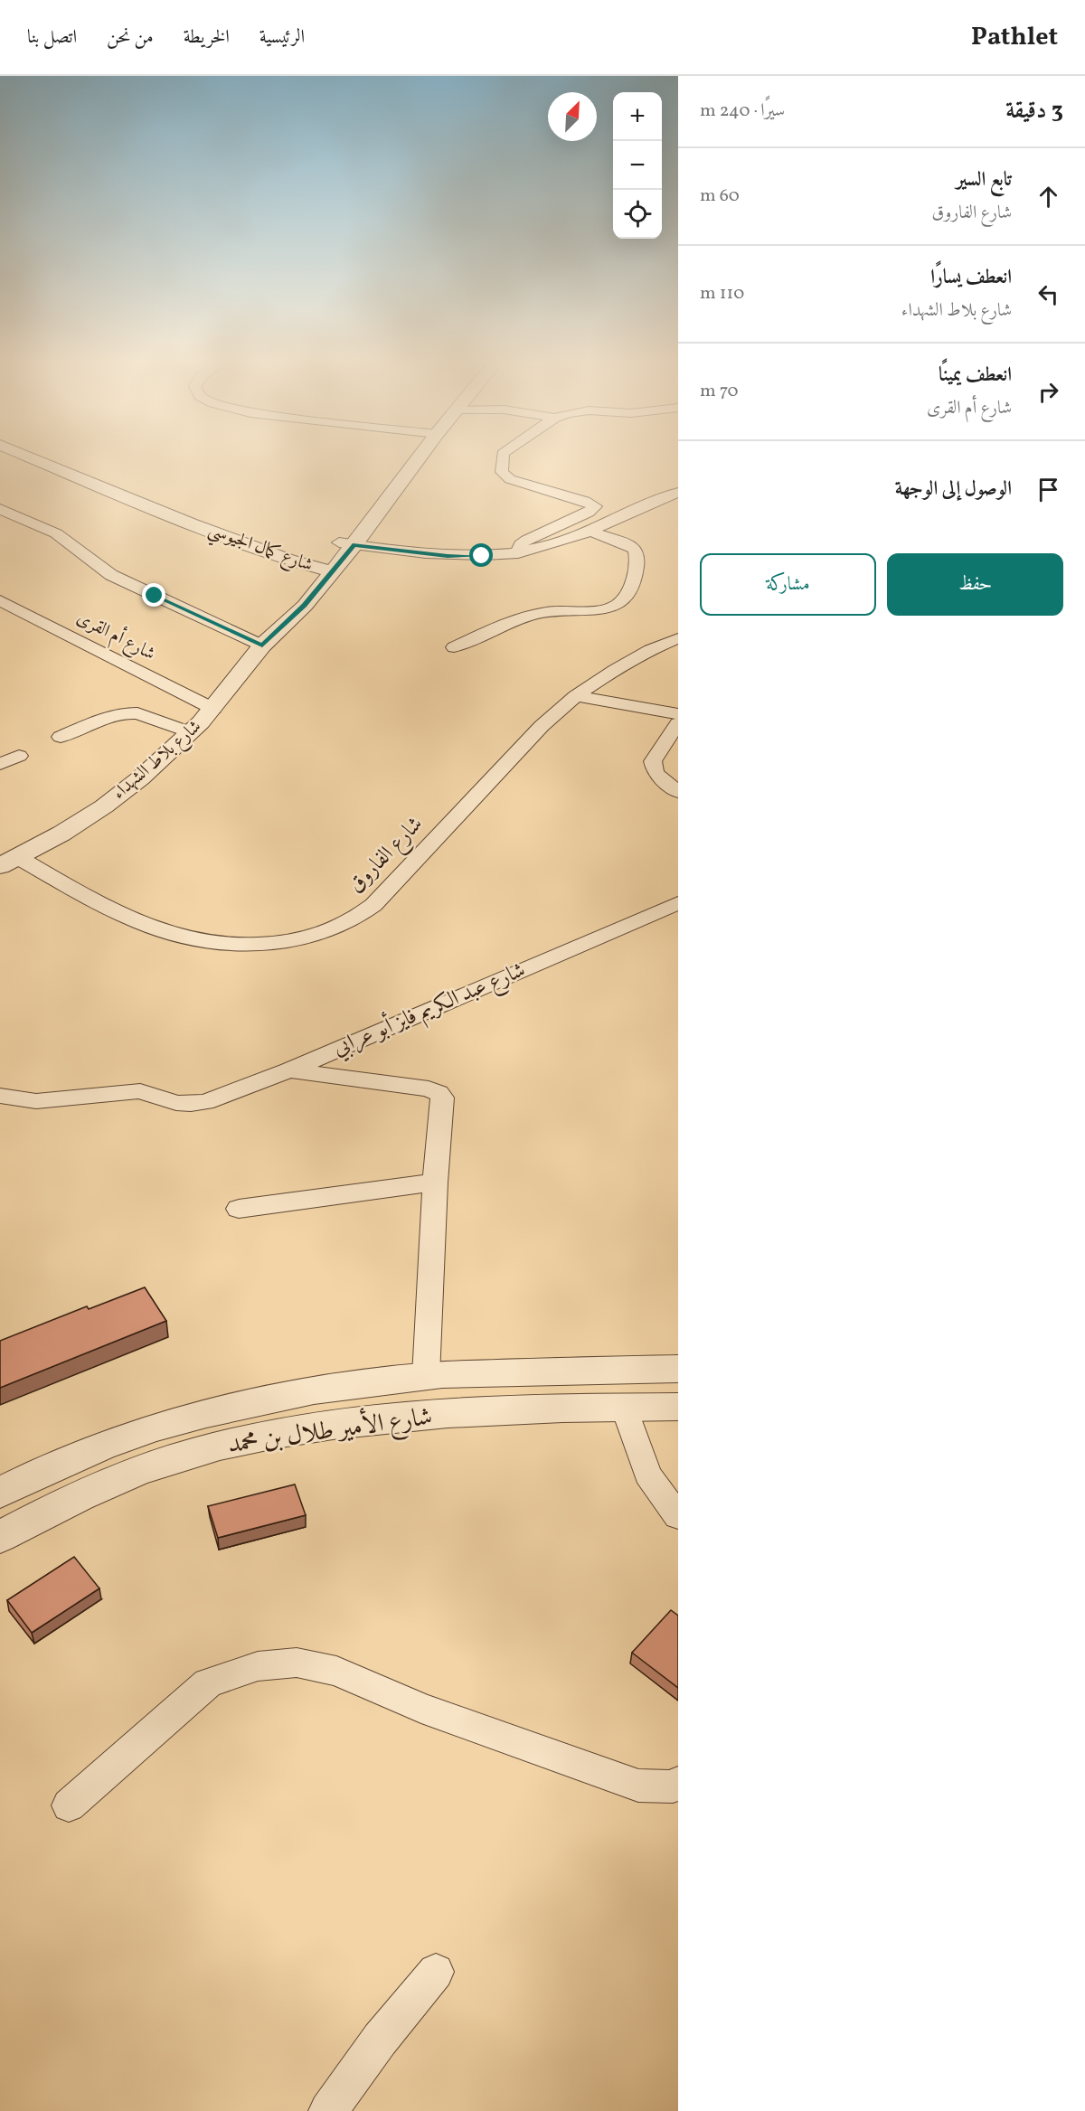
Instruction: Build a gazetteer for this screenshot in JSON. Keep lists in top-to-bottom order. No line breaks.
{"streets":{"street":["شارع كمال الجيوسي","شارع أم القرى","شارع بلاط الشهداء","شارع الفاروق","شارع عبد الكريم فايز أبو عرابي","شارع الأمير طلال بن محمد"]},"crossings":[["شارع كمال الجيوسي","شارع بلاط الشهداء"],["شارع أم القرى","شارع بلاط الشهداء"],["شارع بلاط الشهداء","شارع الفاروق"]],"north":"top right","page":{"header":"Pathlet","nav":["الرئيسية","الخريطة","من نحن","اتصل بنا"],"heading":["3 دقيقة","سيرًا · 240 m"],"map_buttons":["+","−"],"list":[["تابع السير","شارع الفاروق","60 m"],["انعطف يسارًا","شارع بلاط الشهداء","110 m"],["انعطف يمينًا","شارع أم القرى","70 m"],"الوصول إلى الوجهة"],"buttons":["حفظ","مشاركة"]}}
